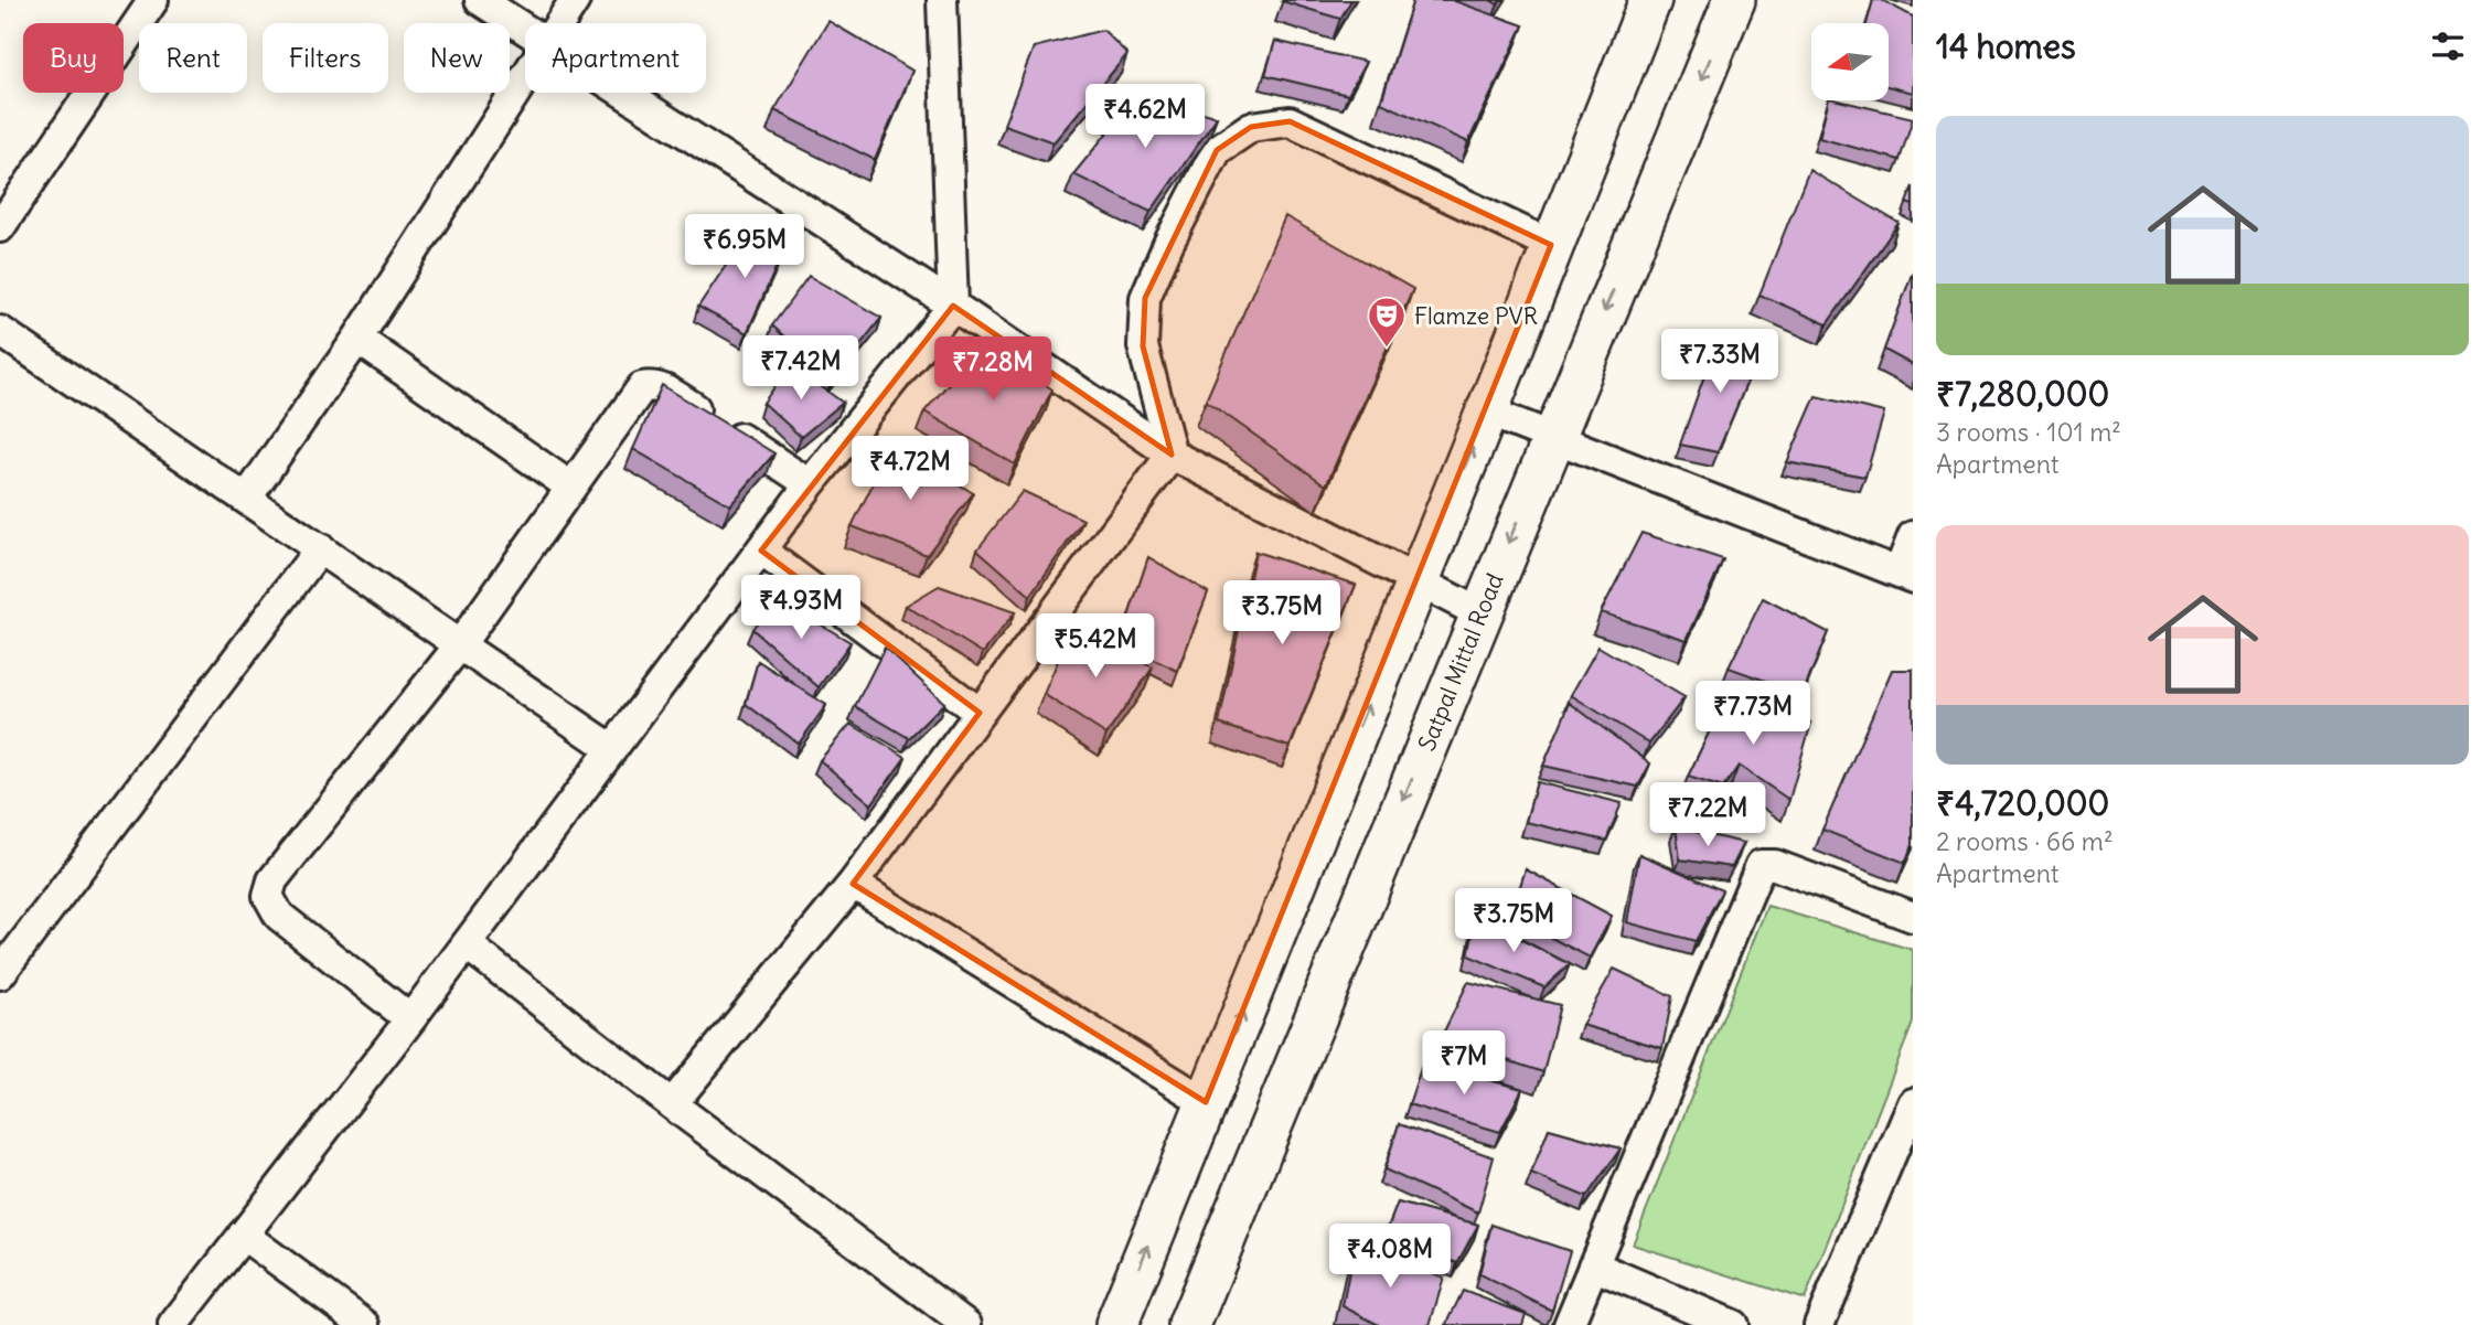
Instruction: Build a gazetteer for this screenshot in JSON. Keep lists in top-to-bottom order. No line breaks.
{"streets":{"street":["Satpal Mittal Road"]},"places":{"theatre":["Flamze PVR"]},"north":"left","page":{"heading":"14 homes","chip":["Buy","Rent","Filters","New","Apartment"],"price":["₹4.62M","₹6.95M","₹7.33M","₹7.42M","₹7.28M","₹4.72M","₹4.93M","₹3.75M","₹5.42M","₹7.73M","₹7.22M","₹3.75M","₹7M","₹4.08M"],"list":[{"name":"₹7,280,000","note":"3 rooms · 101 m² · Apartment"},{"name":"₹4,720,000","note":"2 rooms · 66 m² · Apartment"}]}}
